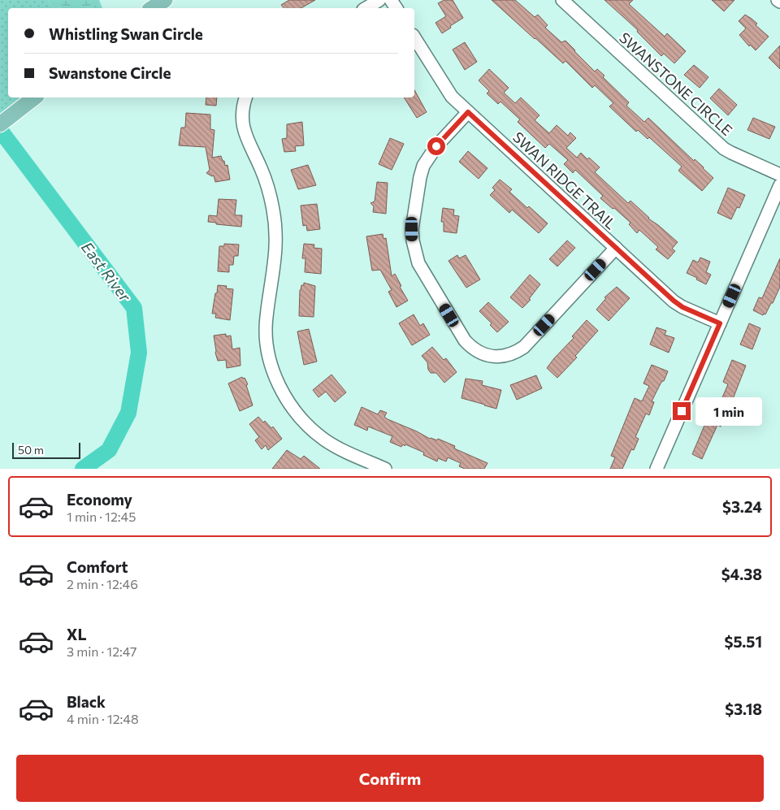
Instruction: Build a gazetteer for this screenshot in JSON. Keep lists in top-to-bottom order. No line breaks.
{"streets":{"street":["SWANSTONE CIRCLE","SWAN RIDGE TRAIL"]},"water":["East River"],"scale_bar":"50 m","page":{"banner":["Whistling Swan Circle","Swanstone Circle"],"bubble":"1 min","scale":"50 m","list":[{"name":"Economy","note":"1 min · 12:45","value":"$3.24"},{"name":"Comfort","note":"2 min · 12:46","value":"$4.38"},{"name":"XL","note":"3 min · 12:47","value":"$5.51"},{"name":"Black","note":"4 min · 12:48","value":"$3.18"}],"buttons":"Confirm"}}
